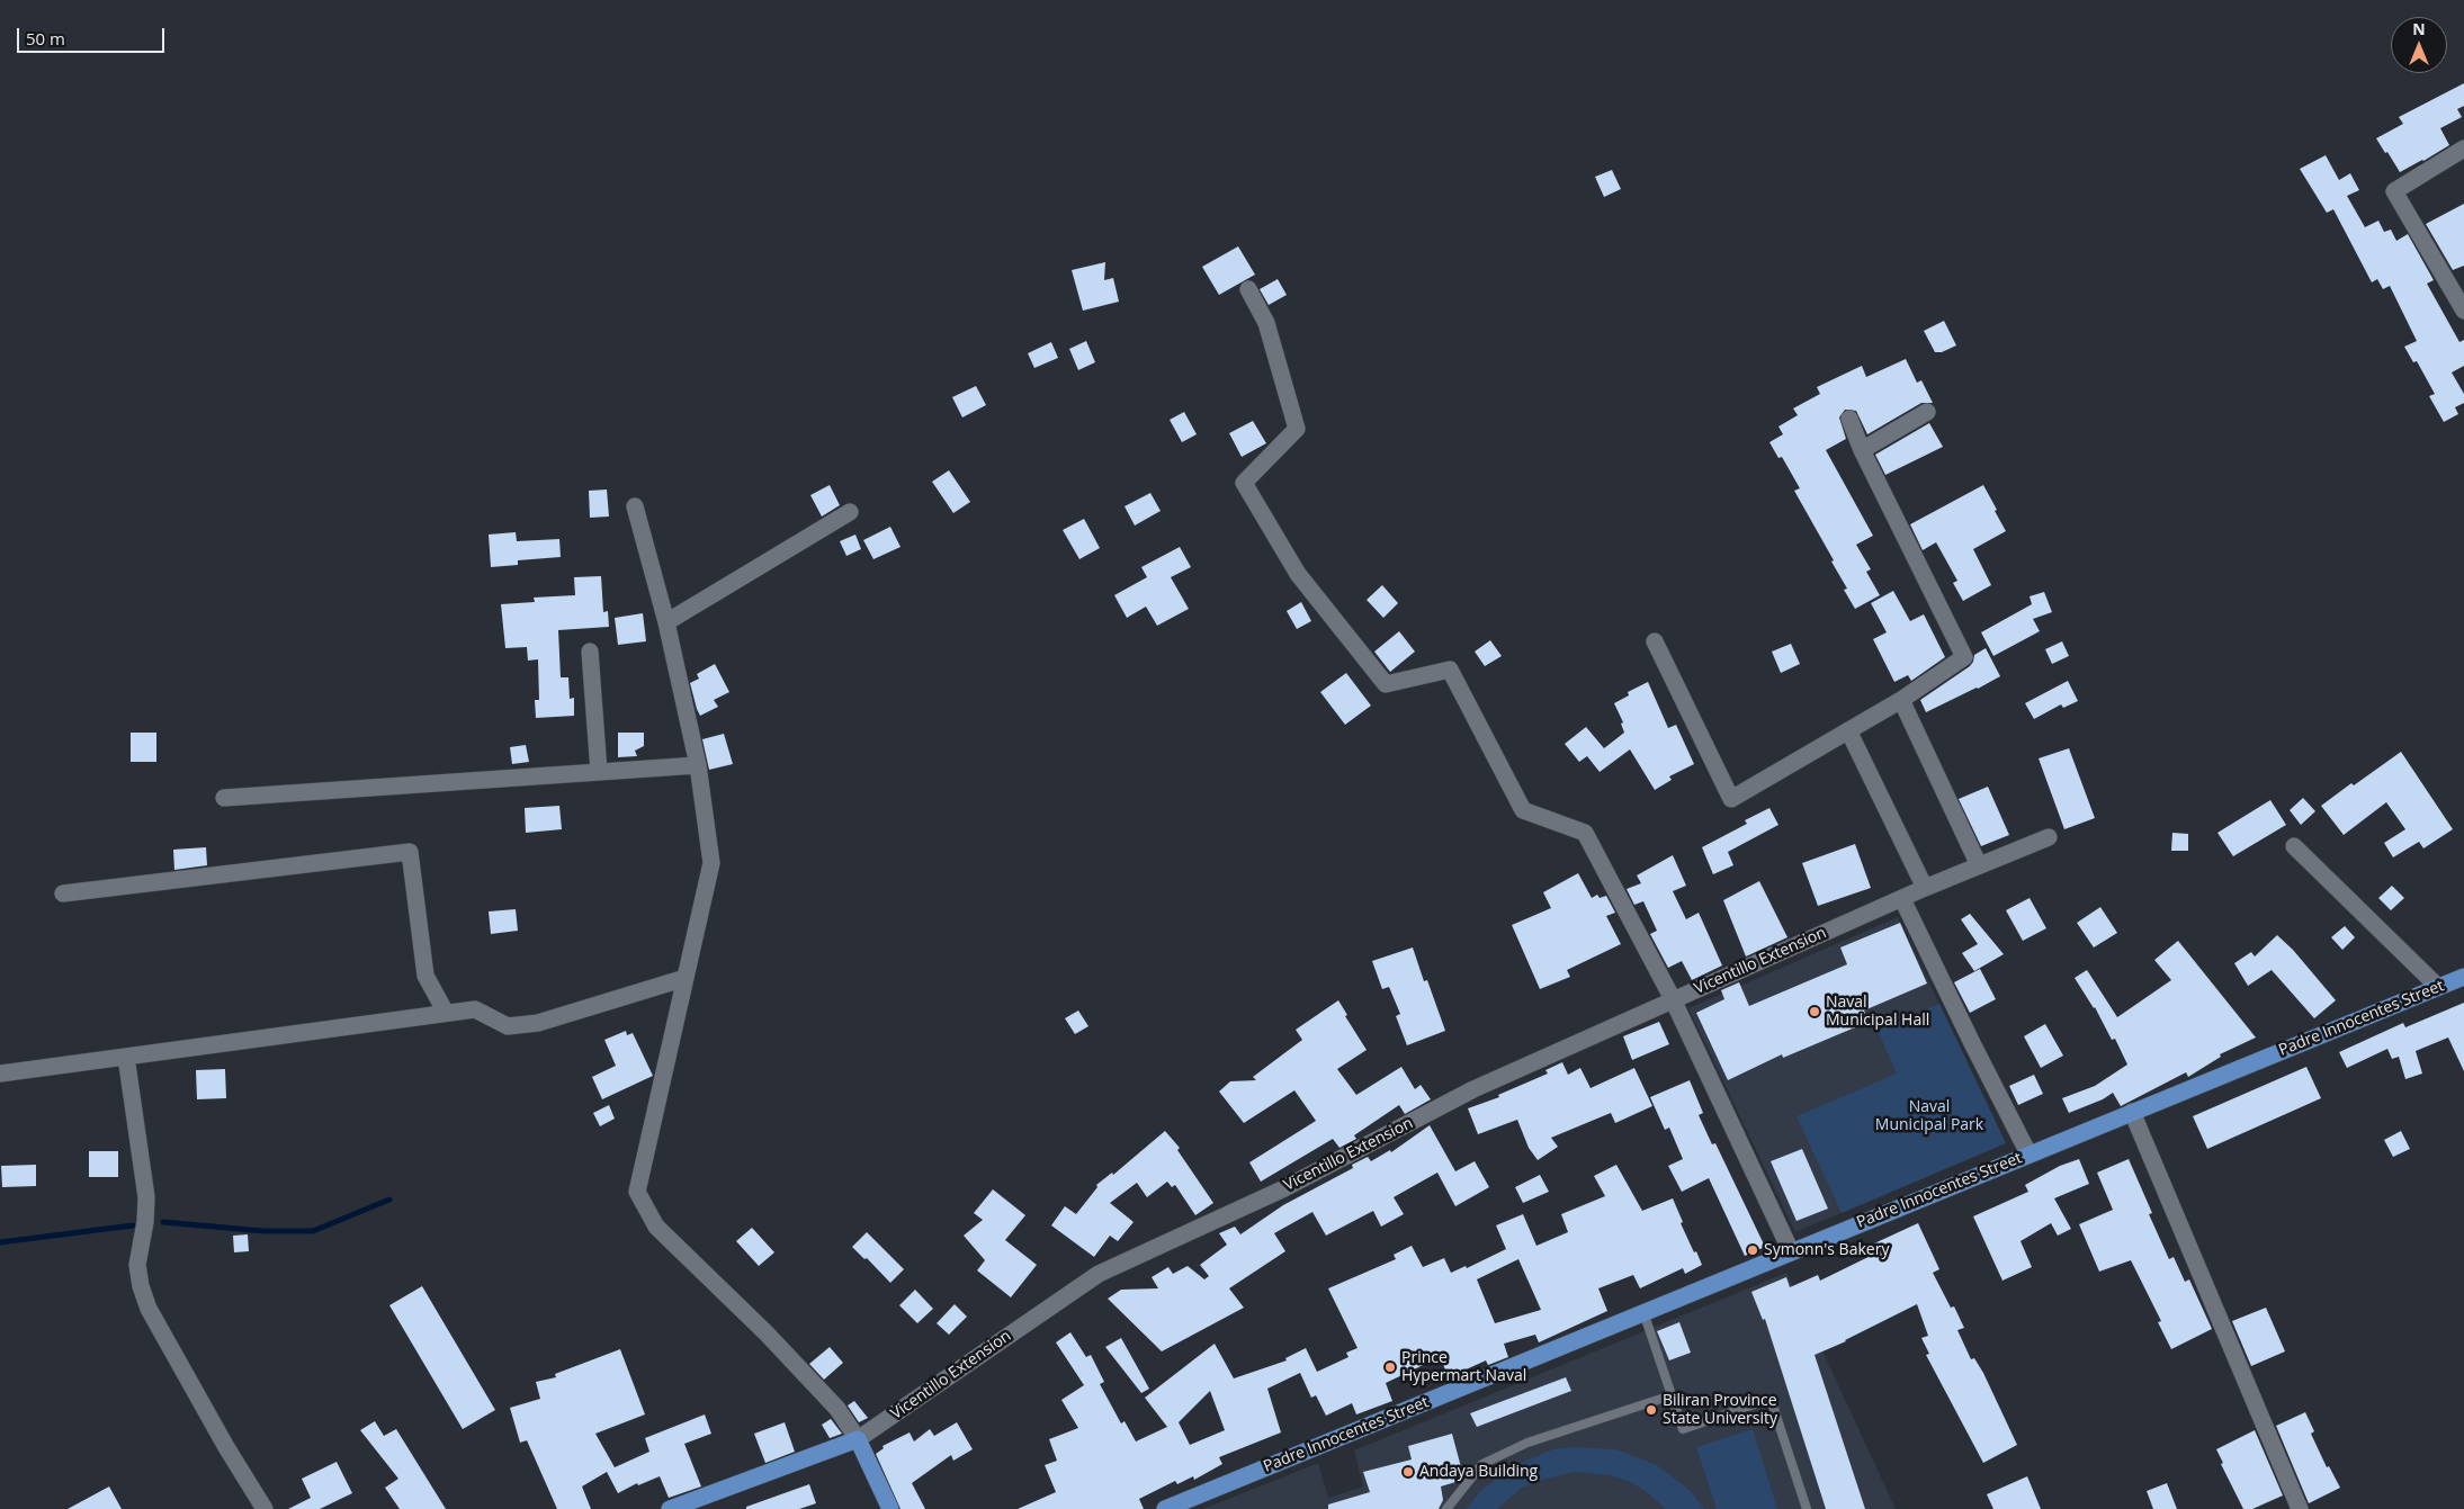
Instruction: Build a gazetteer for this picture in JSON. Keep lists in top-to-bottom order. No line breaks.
{"streets":{"main road":["Vicentillo Extension","Padre Innocentes Street"]},"parks":["Naval Municipal Park"],"places":["Naval Municipal Hall","Symonn's Bakery","Prince Hypermart Naval","Biliran Province State University","Andaya Building"],"scale_bar":"50 m","north":"top"}
